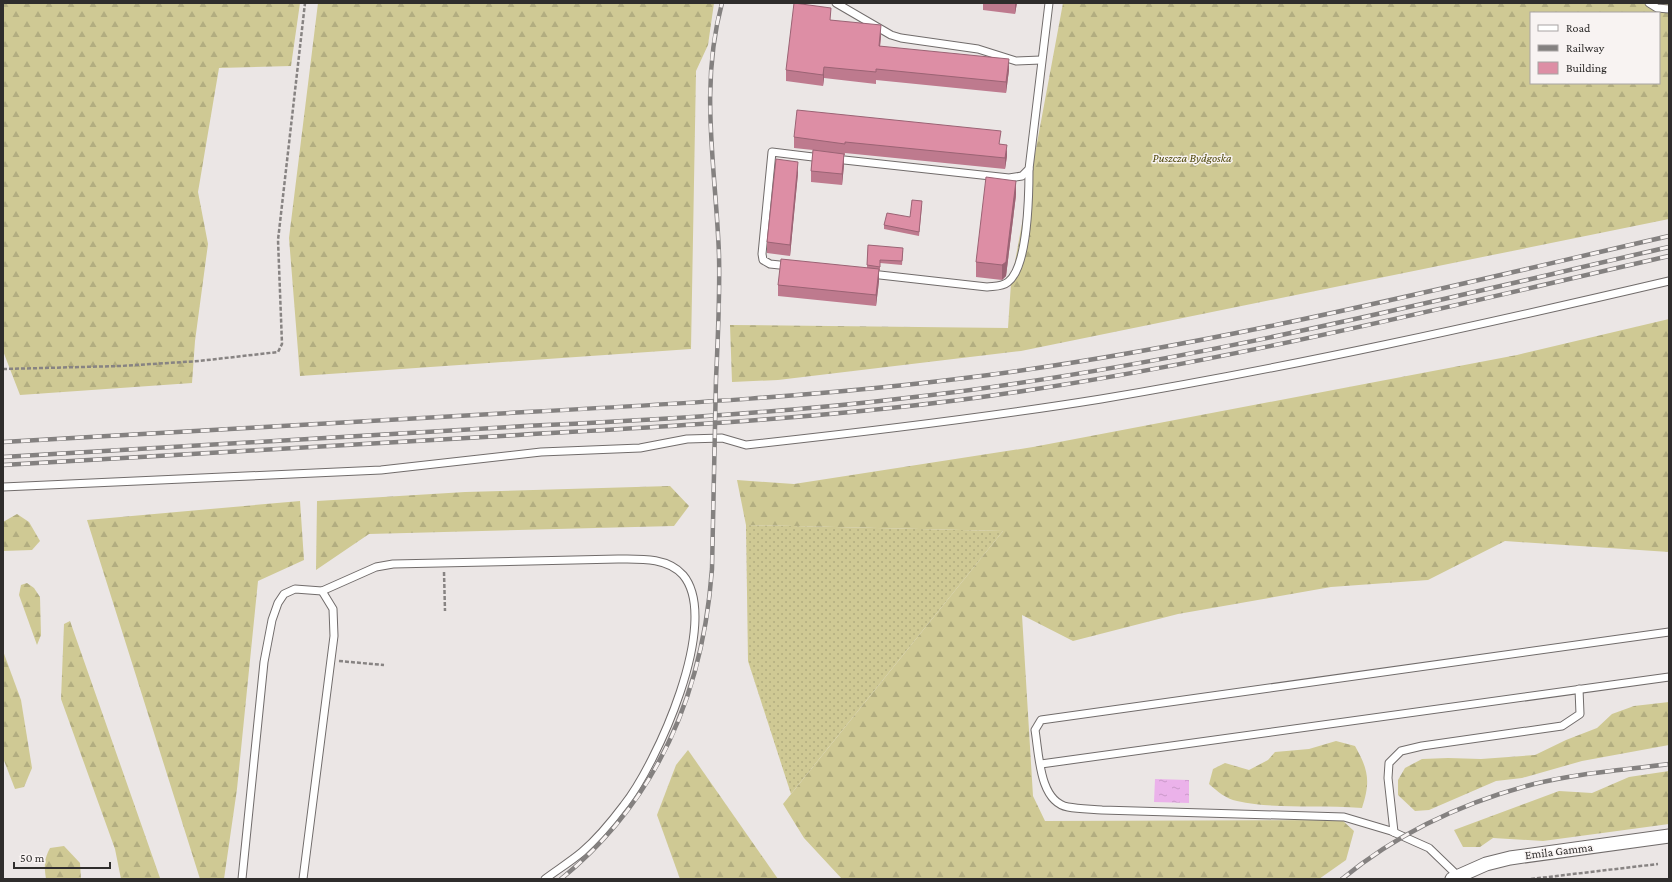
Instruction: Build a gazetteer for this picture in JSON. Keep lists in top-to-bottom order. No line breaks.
{"streets":{"street":["Emila Gamma"]},"parks":["Puszcza Bydgoska"],"legend":["Road","Railway","Building"],"scale_bar":"50 m"}
